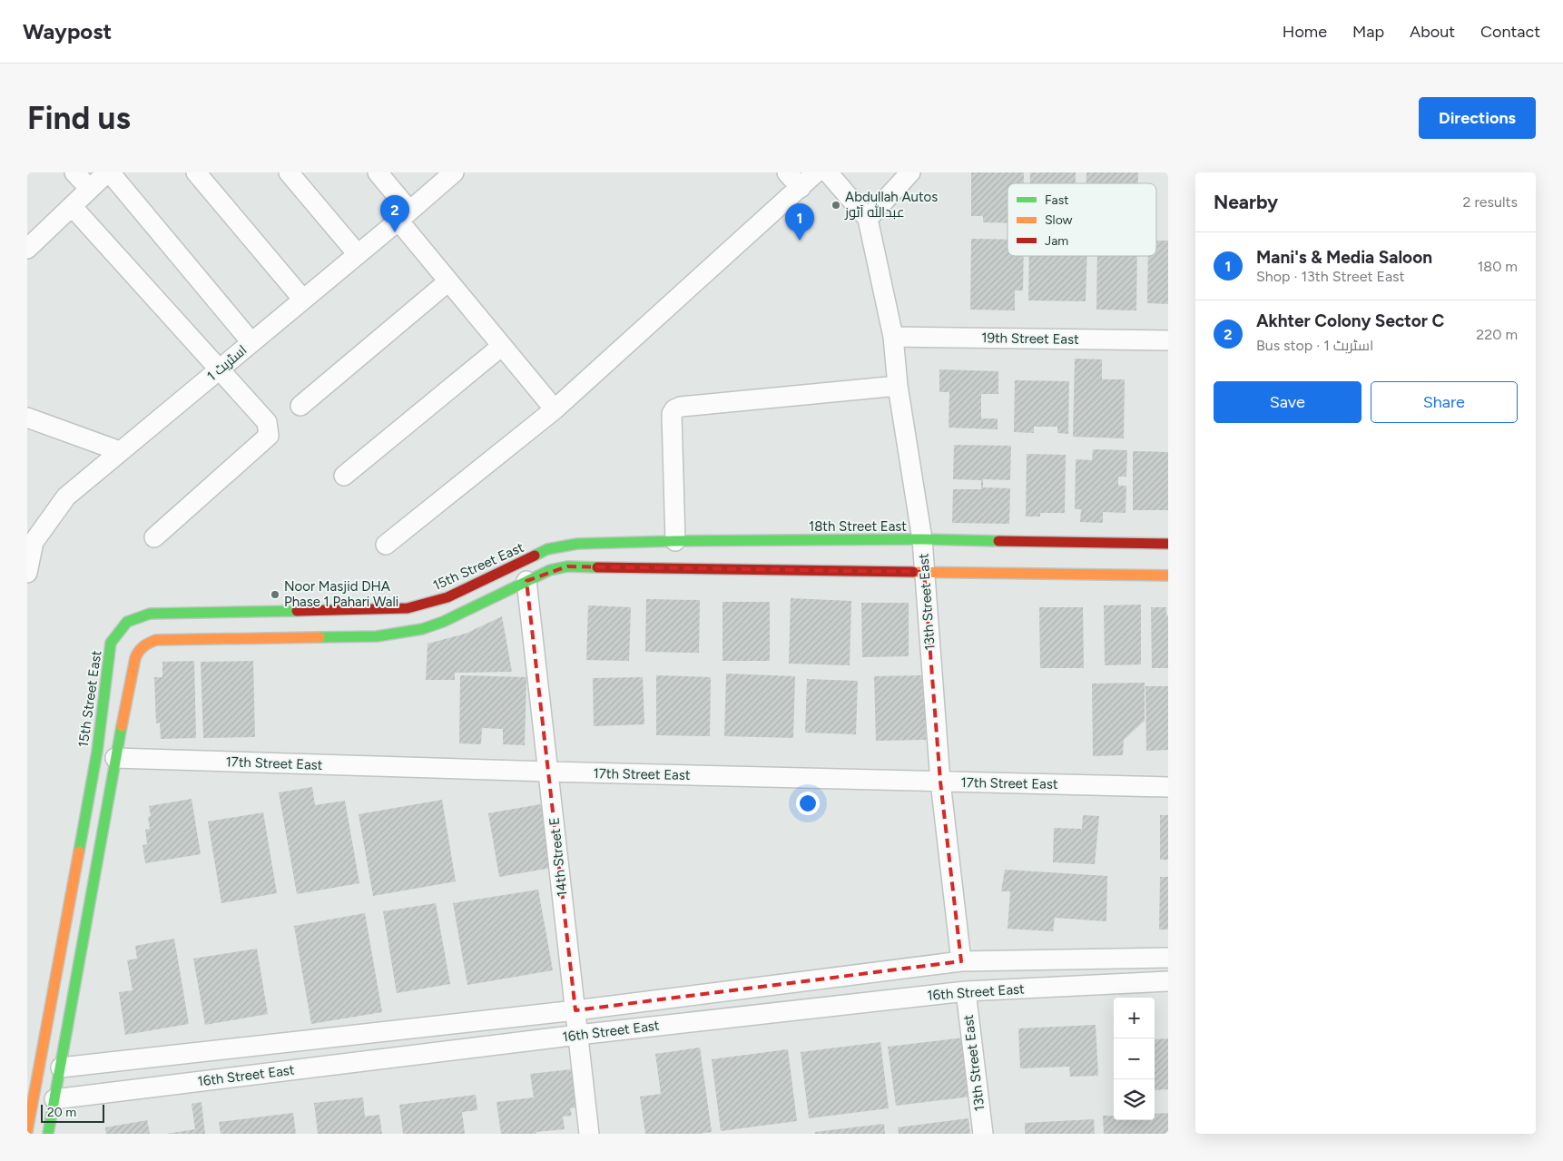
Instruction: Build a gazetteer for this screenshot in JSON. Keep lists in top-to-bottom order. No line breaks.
{"streets":{"street":["19th Street East","اسٹریٹ 1","18th Street East","15th Street East","13th Street East","17th Street East","14th Street E","16th Street East"]},"crossings":[["19th Street East","13th Street East"],["18th Street East","15th Street East"],["18th Street East","13th Street East"],["13th Street East","17th Street East"],["13th Street East","16th Street East"],["17th Street East","14th Street E"],["14th Street E","16th Street East"]],"places":["Abdullah Autos عبدالله آٹوز","Noor Masjid DHA Phase 1 Pahari Wali"],"legend":["Fast","Slow","Jam"],"scale_bar":"20 m","page":{"header":"Waypost","nav":["Home","Map","About","Contact"],"buttons":["Directions",["Save","Share"]],"title":"Find us","heading":["Nearby","2 results"],"pins":["2","1"],"list":[{"mark":"1","name":"Mani's & Media Saloon","note":"Shop · 13th Street East","value":"180 m"},{"mark":"2","name":"Akhter Colony Sector C","note":"Bus stop · اسٹریٹ 1","value":"220 m"}],"map_buttons":["+","−"],"scale":"20 m"}}
